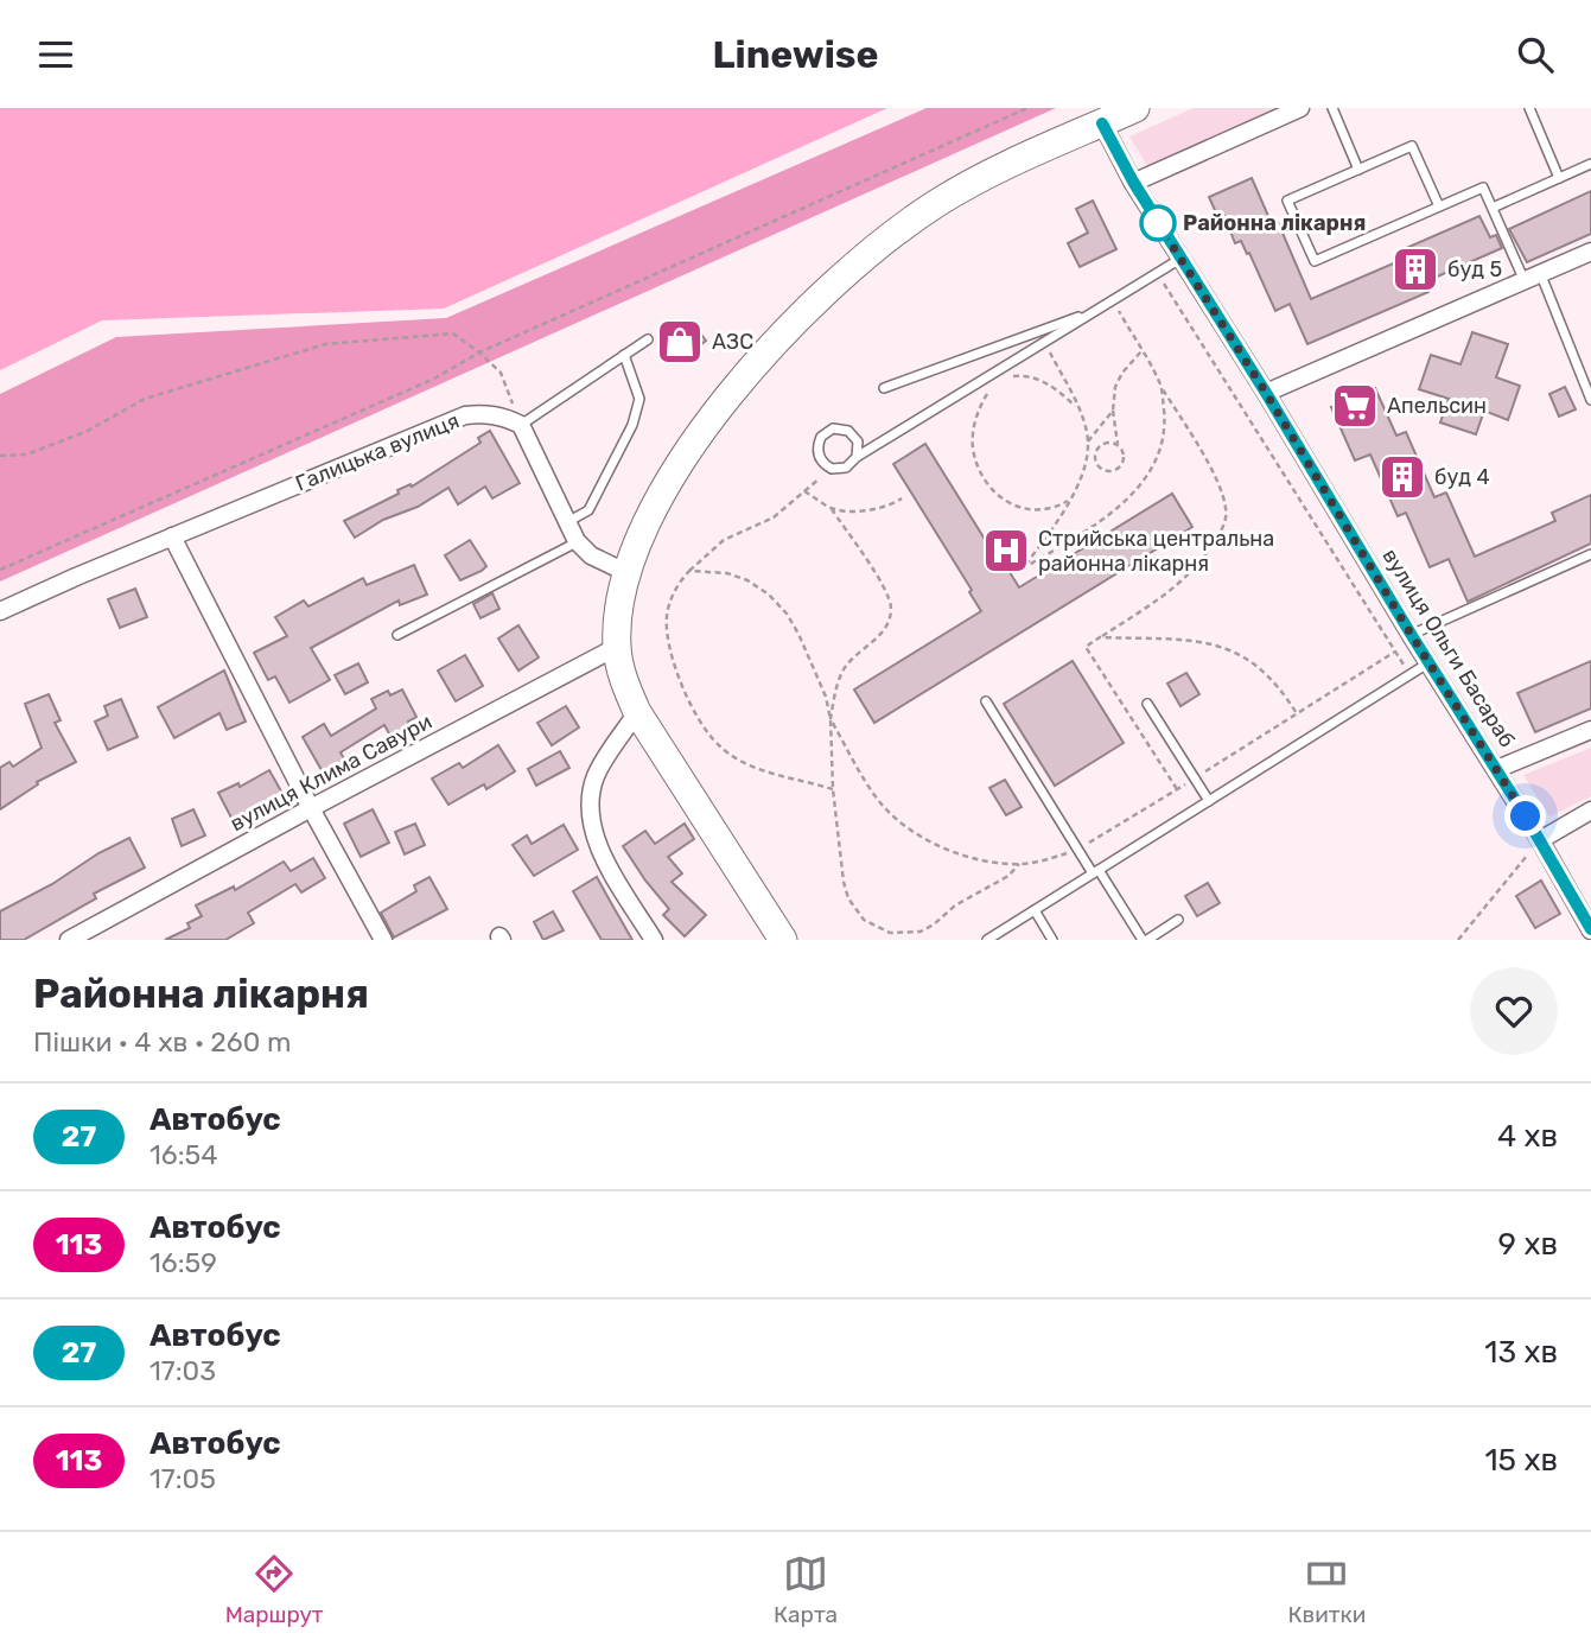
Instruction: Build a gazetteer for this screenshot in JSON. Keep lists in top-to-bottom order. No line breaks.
{"streets":{"street":["Галицька вулиця","вулиця Ольги Басараб","вулиця Клима Савури"]},"places":{"other":["Районна лікарня"],"building":["буд 5","буд 4"],"shop":["АЗС"],"supermarket":["Апельсин"],"hospital":["Стрийська центральна районна лікарня"]},"lines":["bus line 27"],"page":{"header":"Linewise","heading":["Районна лікарня","Пішки · 4 хв · 260 m"],"list":[{"mark":"27","name":"Автобус","note":"16:54","value":"4 хв"},{"mark":"113","name":"Автобус","note":"16:59","value":"9 хв"},{"mark":"27","name":"Автобус","note":"17:03","value":"13 хв"},{"mark":"113","name":"Автобус","note":"17:05","value":"15 хв"}],"tabs":["Маршрут","Карта","Квитки"]}}
